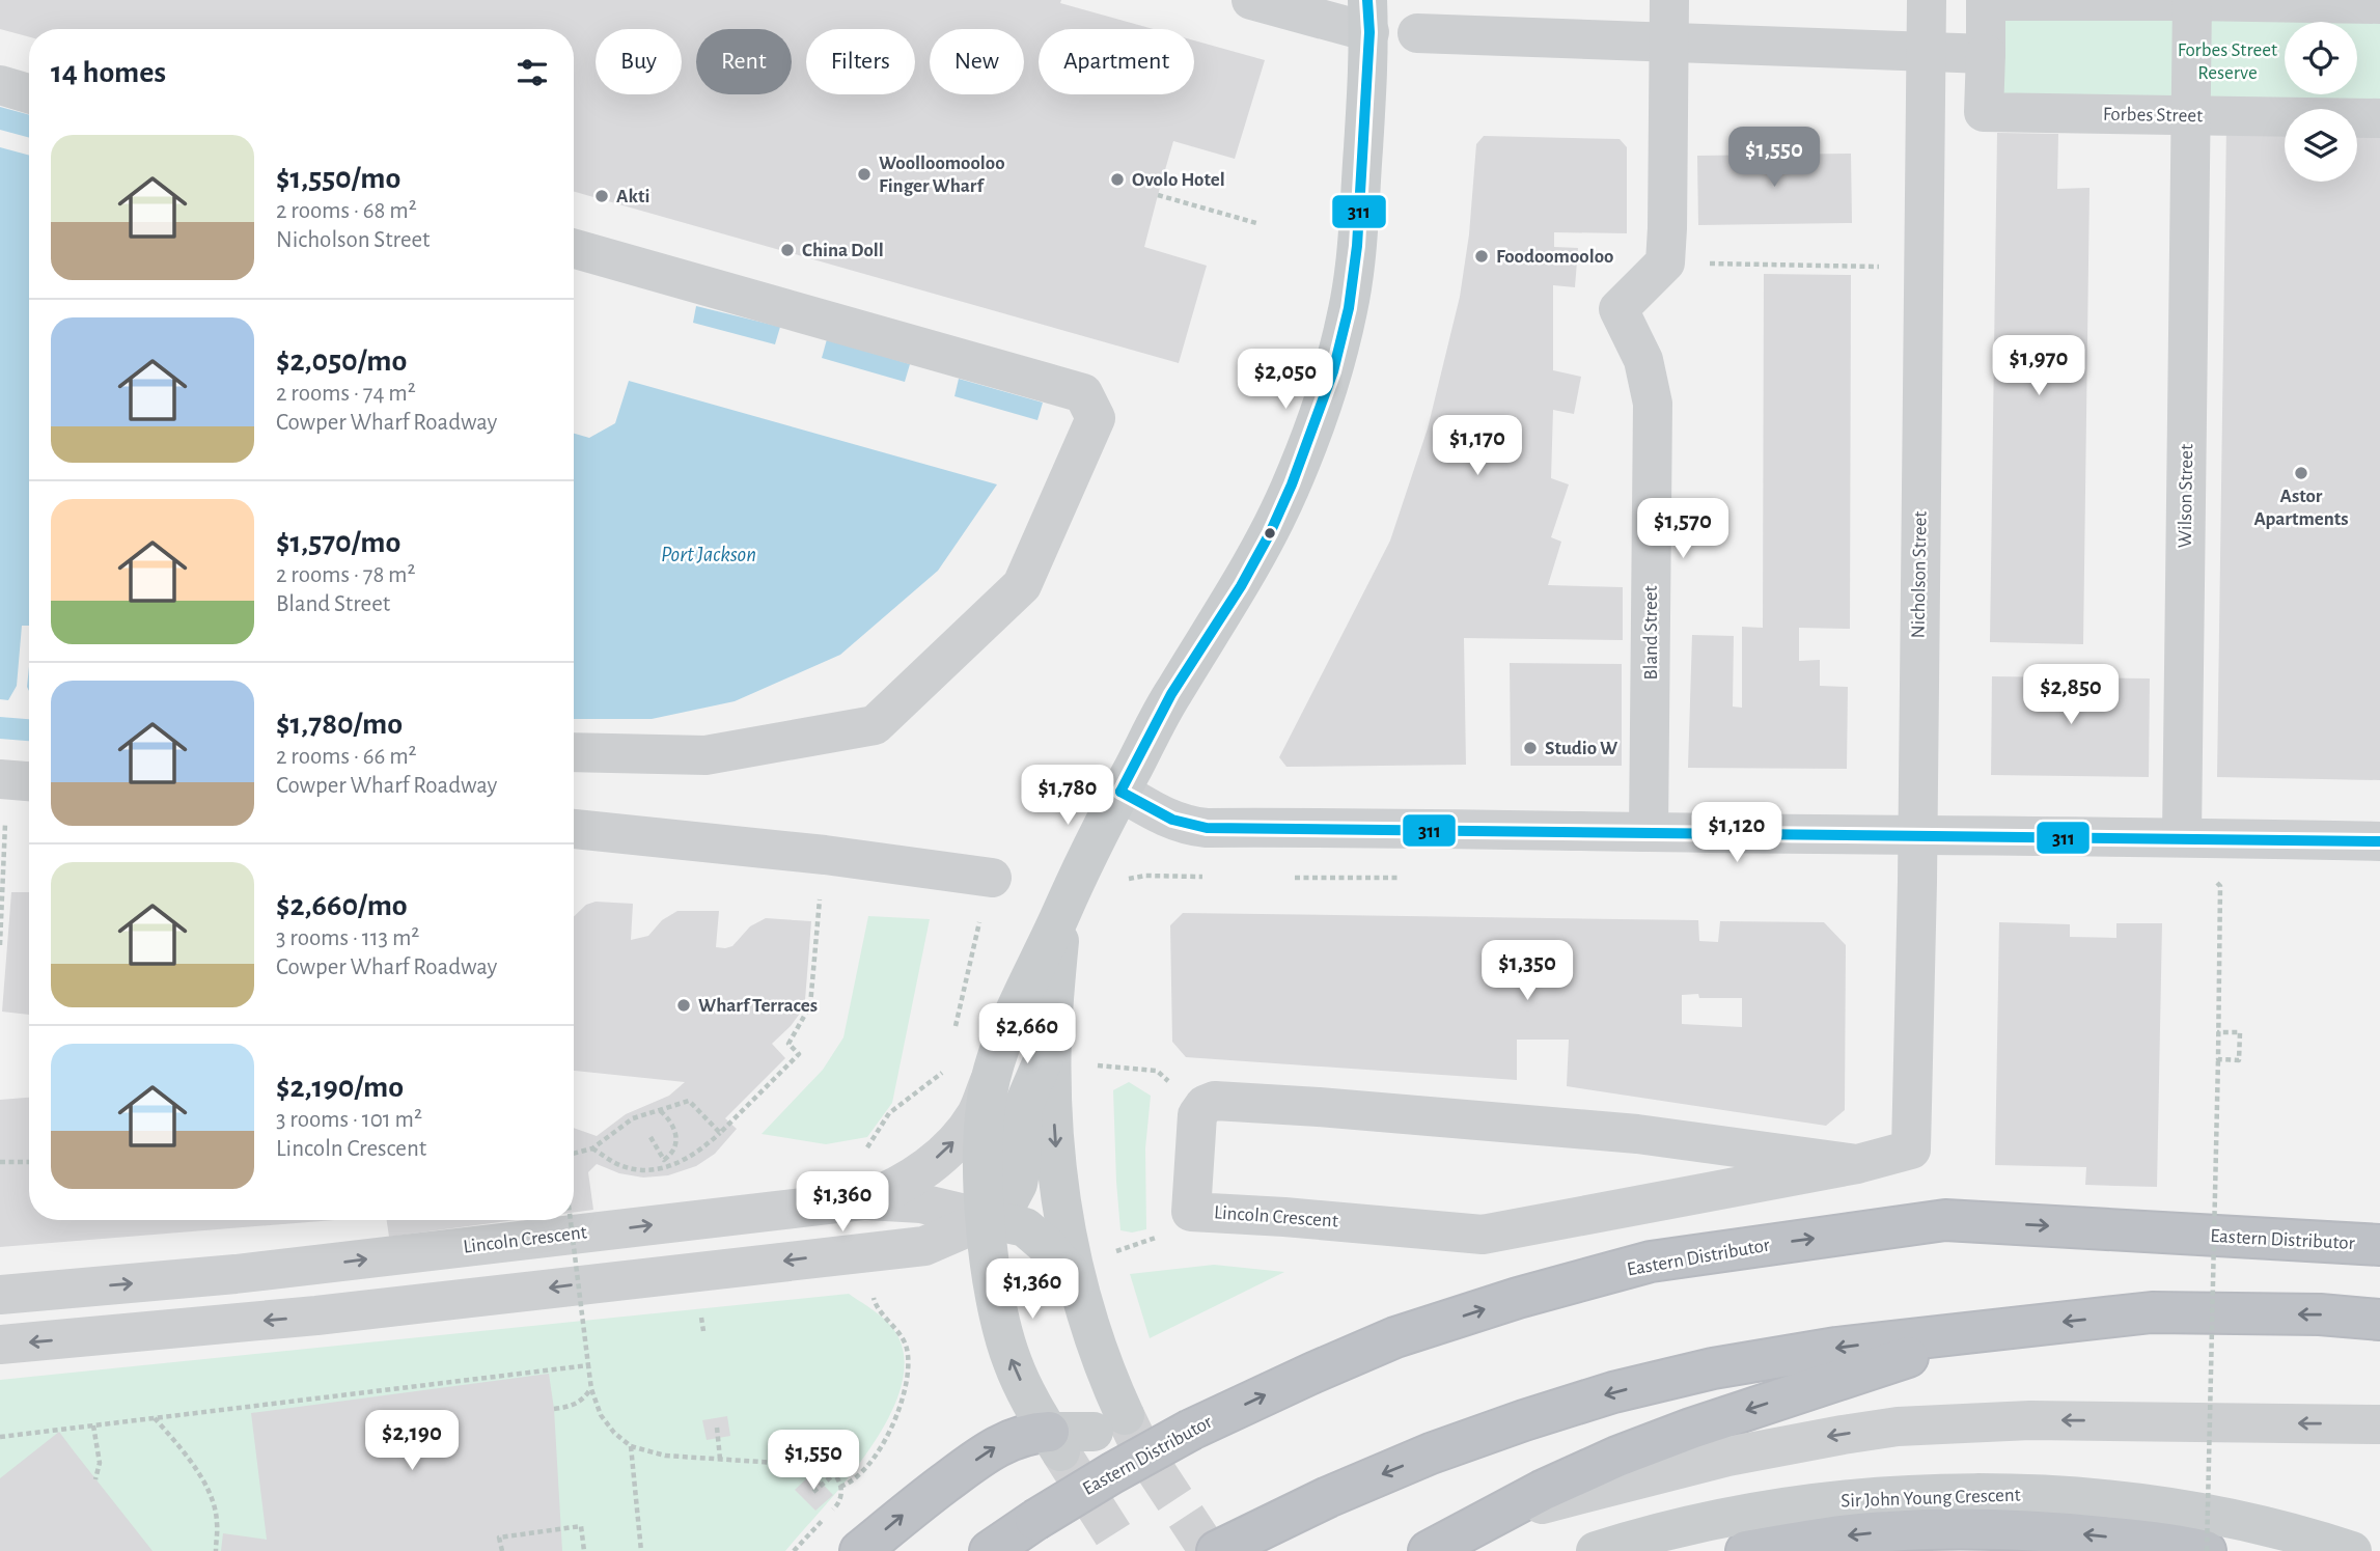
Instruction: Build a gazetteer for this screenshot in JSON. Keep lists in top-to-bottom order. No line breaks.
{"streets":{"highway":["Eastern Distributor"],"main road":["Sir John Young Crescent"],"street":["Forbes Street","Wilson Street","Nicholson Street","Bland Street","Lincoln Crescent"]},"crossings":[["Forbes Street","Wilson Street"],["Nicholson Street","Lincoln Crescent"]],"water":["Port Jackson"],"parks":["Forbes Street Reserve"],"places":["Woolloomooloo Finger Wharf","Ovolo Hotel","Akti","China Doll","Foodoomooloo","Astor Apartments","Studio W","Wharf Terraces"],"lines":["transit line 311"],"page":{"chip":["Buy","Rent","Filters","New","Apartment"],"heading":"14 homes","list":[{"name":"$1,550/mo","note":"2 rooms · 68 m² · Nicholson Street"},{"name":"$2,050/mo","note":"2 rooms · 74 m² · Cowper Wharf Roadway"},{"name":"$1,570/mo","note":"2 rooms · 78 m² · Bland Street"},{"name":"$1,780/mo","note":"2 rooms · 66 m² · Cowper Wharf Roadway"},{"name":"$2,660/mo","note":"3 rooms · 113 m² · Cowper Wharf Roadway"},{"name":"$2,190/mo","note":"3 rooms · 101 m² · Lincoln Crescent"}],"price":["$1,550","$1,970","$2,050","$1,170","$1,570","$2,850","$1,780","$1,120","$1,350","$2,660","$1,360","$1,360","$2,190","$1,550"]}}
